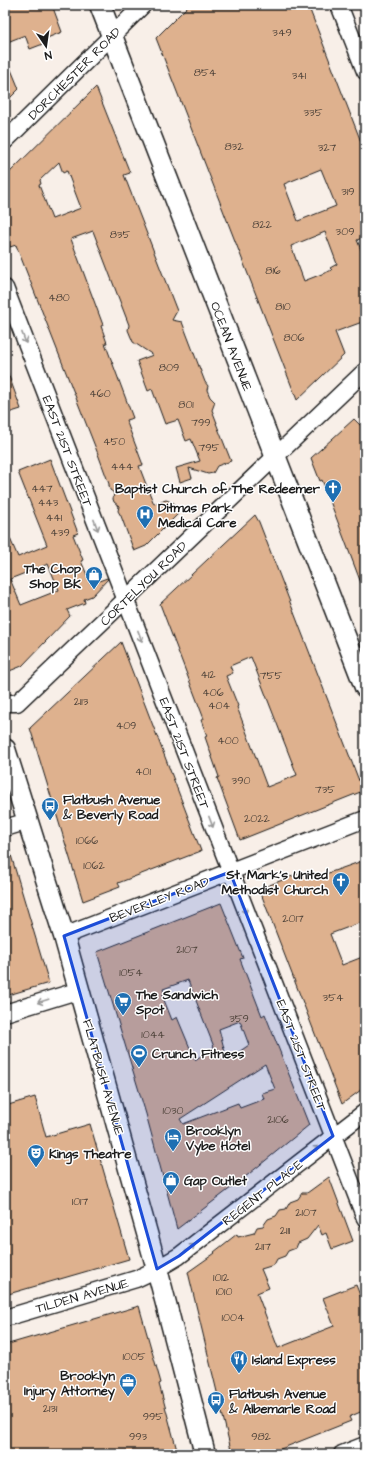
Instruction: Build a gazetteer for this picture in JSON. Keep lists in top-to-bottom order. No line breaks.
{"streets":{"main road":["OCEAN AVENUE","FLATBUSH AVENUE"],"street":["DORCHESTER ROAD","EAST 21ST STREET","CORTELYOU ROAD","BEVERLEY ROAD","REGENT PLACE","TILDEN AVENUE"]},"crossings":[["DORCHESTER ROAD","OCEAN AVENUE"],["OCEAN AVENUE","CORTELYOU ROAD"],["EAST 21ST STREET","CORTELYOU ROAD"],["EAST 21ST STREET","BEVERLEY ROAD"],["EAST 21ST STREET","REGENT PLACE"],["BEVERLEY ROAD","FLATBUSH AVENUE"],["FLATBUSH AVENUE","REGENT PLACE"],["FLATBUSH AVENUE","TILDEN AVENUE"],["REGENT PLACE","TILDEN AVENUE"]],"one_way":["EAST 21ST STREET","REGENT PLACE"],"places":{"church":["Baptist Church of The Redeemer","St. Mark's United Methodist Church"],"hospital":["Ditmas Park Medical Care"],"shop":["The Chop Shop BK","Gap Outlet"],"bus stop":["Flatbush Avenue & Beverly Road","Flatbush Avenue & Albemarle Road"],"supermarket":["The Sandwich Spot"],"sports":["Crunch Fitness"],"hotel":["Brooklyn Vybe Hotel"],"theatre":["Kings Theatre"],"restaurant":["Island Express"],"office":["Brooklyn Injury Attorney"]},"house_numbers":["349","854","341","335","832","327","319","822","309","835","816","480","810","806","809","460","801","799","450","795","444","447","443","441","439","412","755","406","2113","404","409","400","401","390","735","2022","1066","1062","2017","2107","1054","354","359","1044","1030","2106","1017","2107","2111","2117","1012","1010","1004","1005","2131","995","993","982"],"north":"bottom"}
